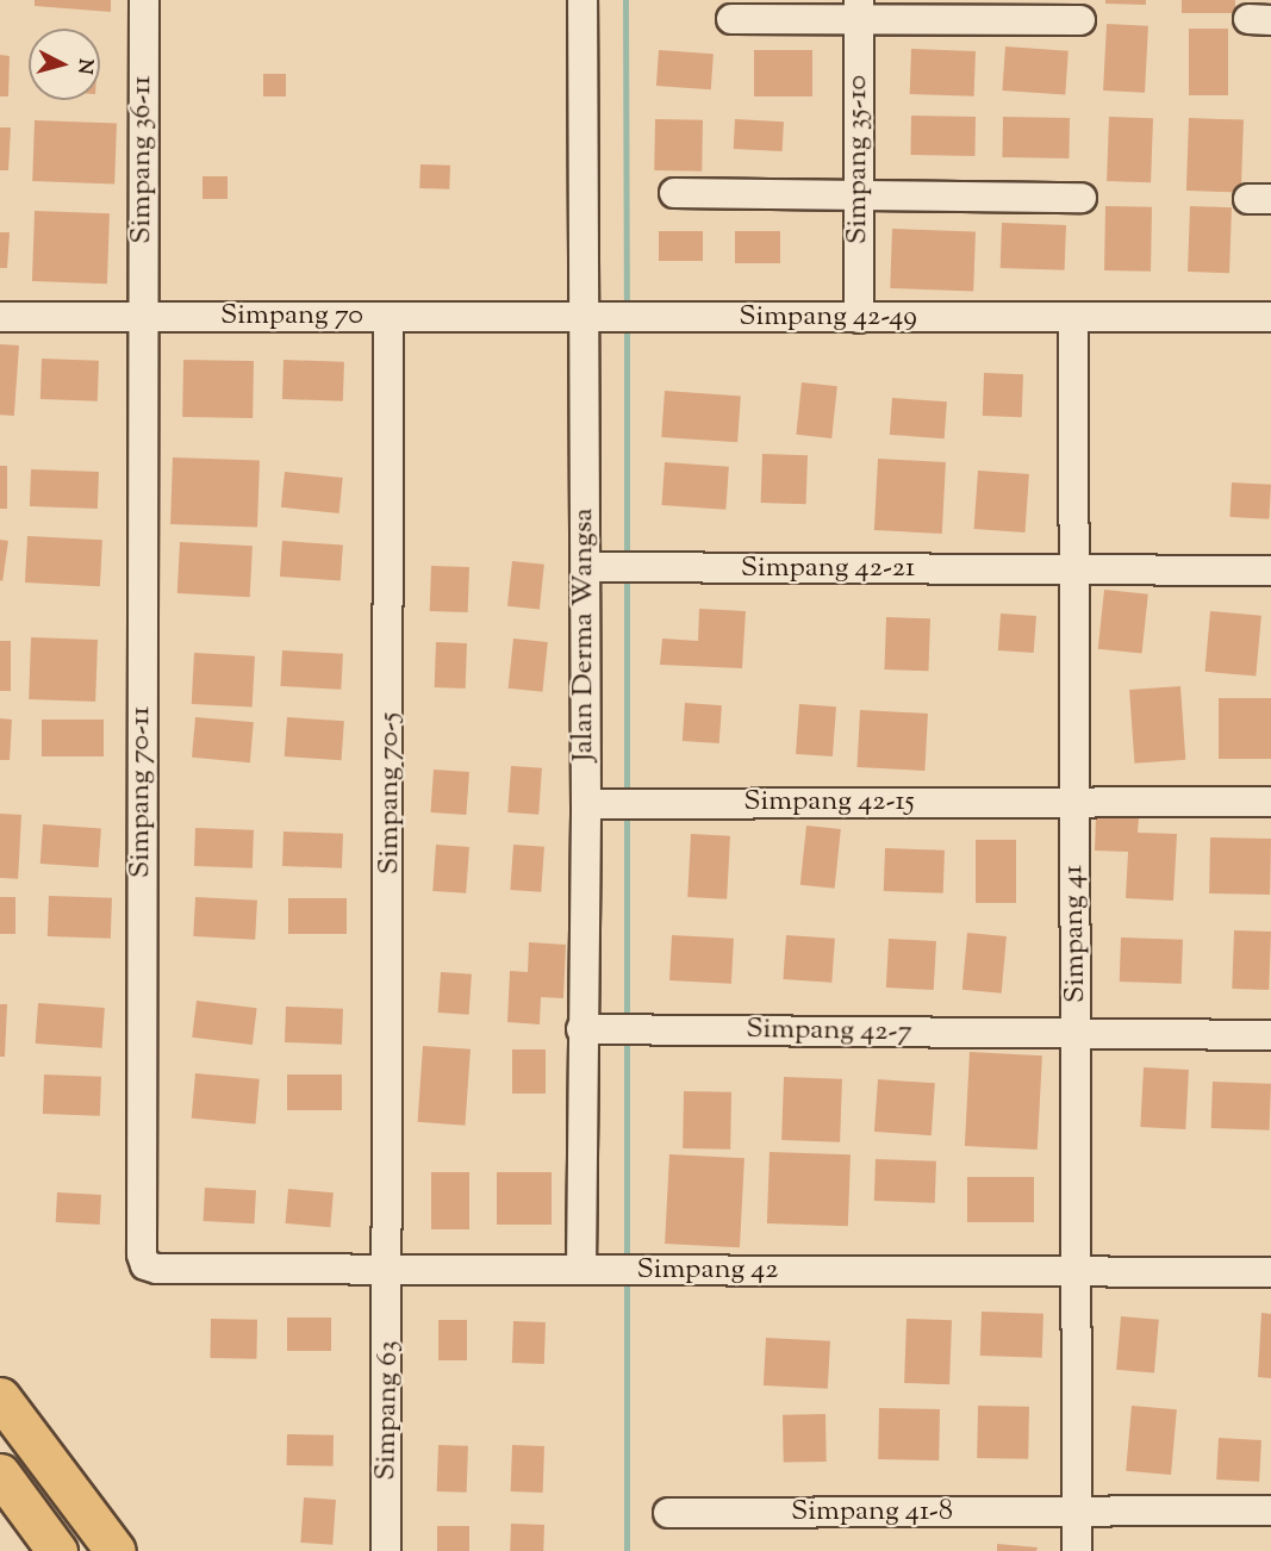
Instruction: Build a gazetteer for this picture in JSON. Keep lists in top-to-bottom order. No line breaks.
{"streets":{"street":["Simpang 36-11","Simpang 35-10","Simpang 70","Simpang 42-49","Simpang 42-21","Jalan Derma Wangsa","Simpang 70-11","Simpang 70-5","Simpang 42-15","Simpang 41","Simpang 42-7","Simpang 42","Simpang 63","Simpang 41-8"]},"crossings":[["Simpang 36-11","Simpang 70"],["Simpang 36-11","Simpang 70-11"],["Simpang 35-10","Simpang 42-49"],["Simpang 70","Simpang 42-49"],["Simpang 70","Jalan Derma Wangsa"],["Simpang 70","Simpang 70-11"],["Simpang 70","Simpang 70-5"],["Simpang 42-49","Jalan Derma Wangsa"],["Simpang 42-49","Simpang 41"],["Simpang 42-21","Jalan Derma Wangsa"],["Simpang 42-21","Simpang 41"],["Jalan Derma Wangsa","Simpang 42-15"],["Jalan Derma Wangsa","Simpang 42-7"],["Jalan Derma Wangsa","Simpang 42"],["Simpang 70-11","Simpang 42"],["Simpang 70-5","Simpang 42"],["Simpang 70-5","Simpang 63"],["Simpang 42-15","Simpang 41"],["Simpang 41","Simpang 42-7"],["Simpang 41","Simpang 42"],["Simpang 41","Simpang 41-8"],["Simpang 42","Simpang 63"]],"north":"right"}
